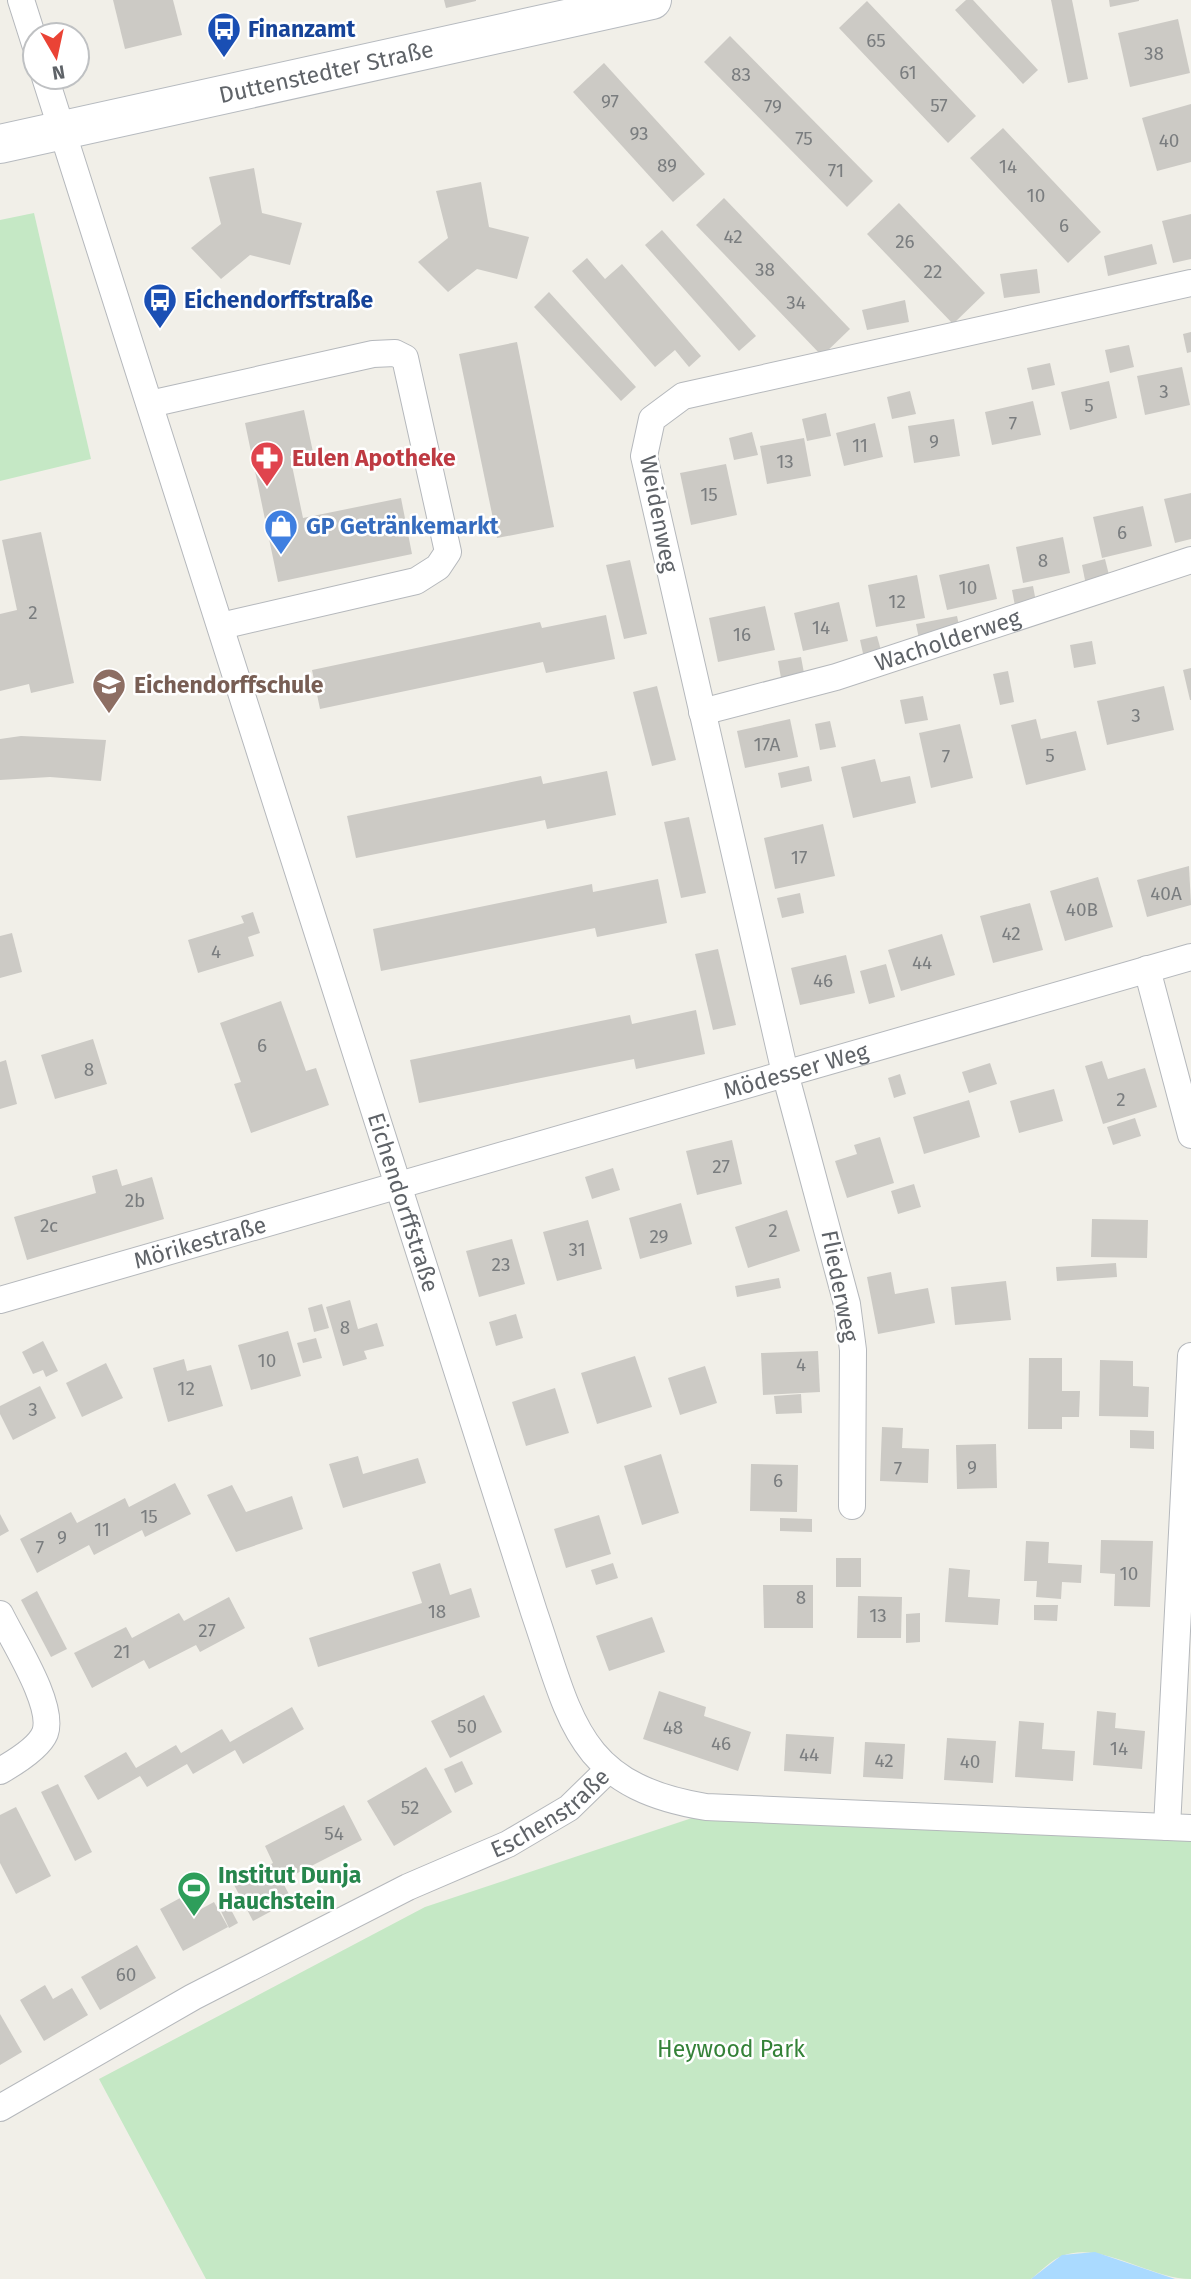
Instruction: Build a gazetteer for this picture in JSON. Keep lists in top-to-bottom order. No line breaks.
{"streets":{"street":["Duttenstedter Straße","Weidenweg","Wacholderweg","Mödesser Weg","Eichendorffstraße","Mörikestraße","Fliederweg","Eschenstraße"]},"crossings":[["Duttenstedter Straße","Eichendorffstraße"],["Weidenweg","Wacholderweg"],["Weidenweg","Mödesser Weg"],["Weidenweg","Fliederweg"],["Mödesser Weg","Eichendorffstraße"],["Mödesser Weg","Mörikestraße"],["Mödesser Weg","Fliederweg"],["Eichendorffstraße","Mörikestraße"],["Eichendorffstraße","Eschenstraße"]],"parks":["Heywood Park"],"places":{"bus stop":["Finanzamt","Eichendorffstraße"],"pharmacy":["Eulen Apotheke"],"shop":["GP Getränkemarkt"],"school or university":["Eichendorffschule"],"sports":["Institut Dunja Hauchstein"]},"house_numbers":["65","38","61","83","97","57","79","93","75","40","89","14","71","10","6","42","26","38","22","34","3","5","7","9","11","13","15","6","8","10","12","2","14","16","3","17A","5","7","17","40A","40B","42","4","44","46","6","8","2","27","2b","2c","2","29","31","23","8","10","4","12","3","9","7","6","15","11","9","7","10","8","18","13","27","21","50","48","46","14","44","42","40","52","54","60"],"north":"bottom"}
